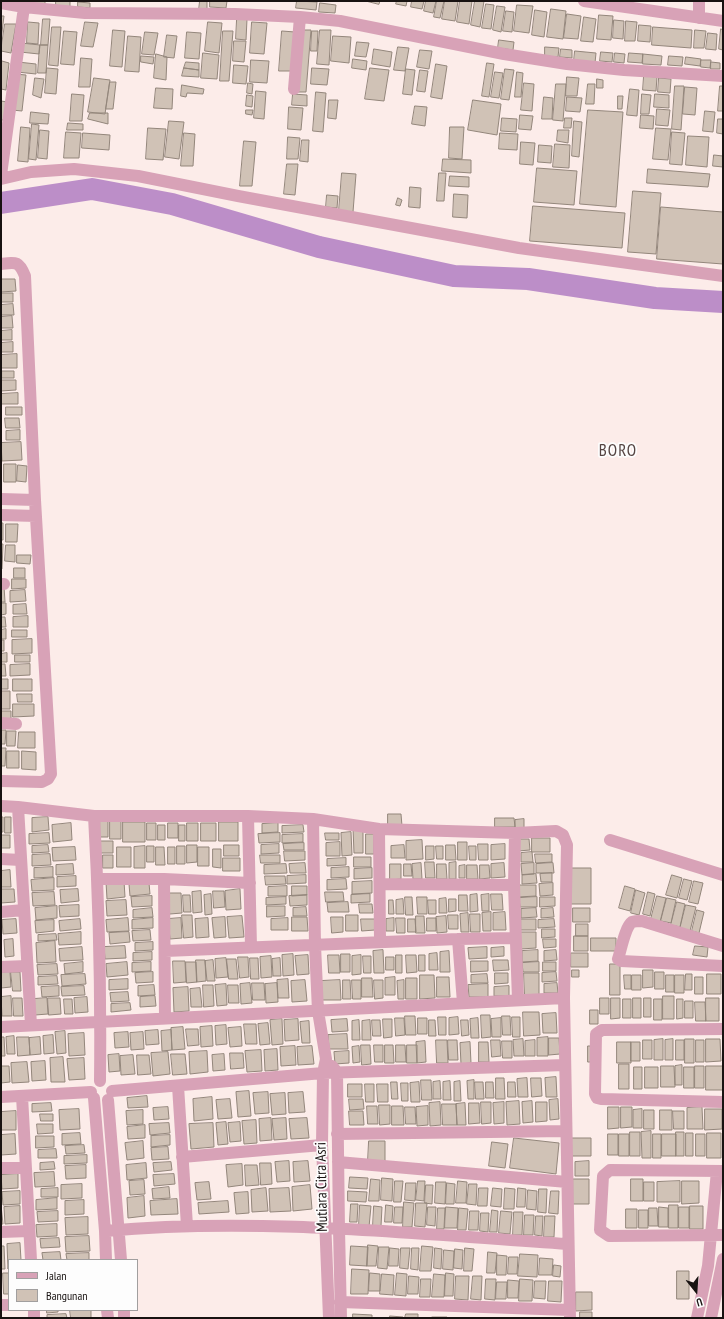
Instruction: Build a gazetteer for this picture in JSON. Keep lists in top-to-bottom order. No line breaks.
{"streets":{"street":["Mutiara Citra Asri"]},"districts":["BORO"],"legend":["Jalan","Bangunan"],"north":"bottom"}
